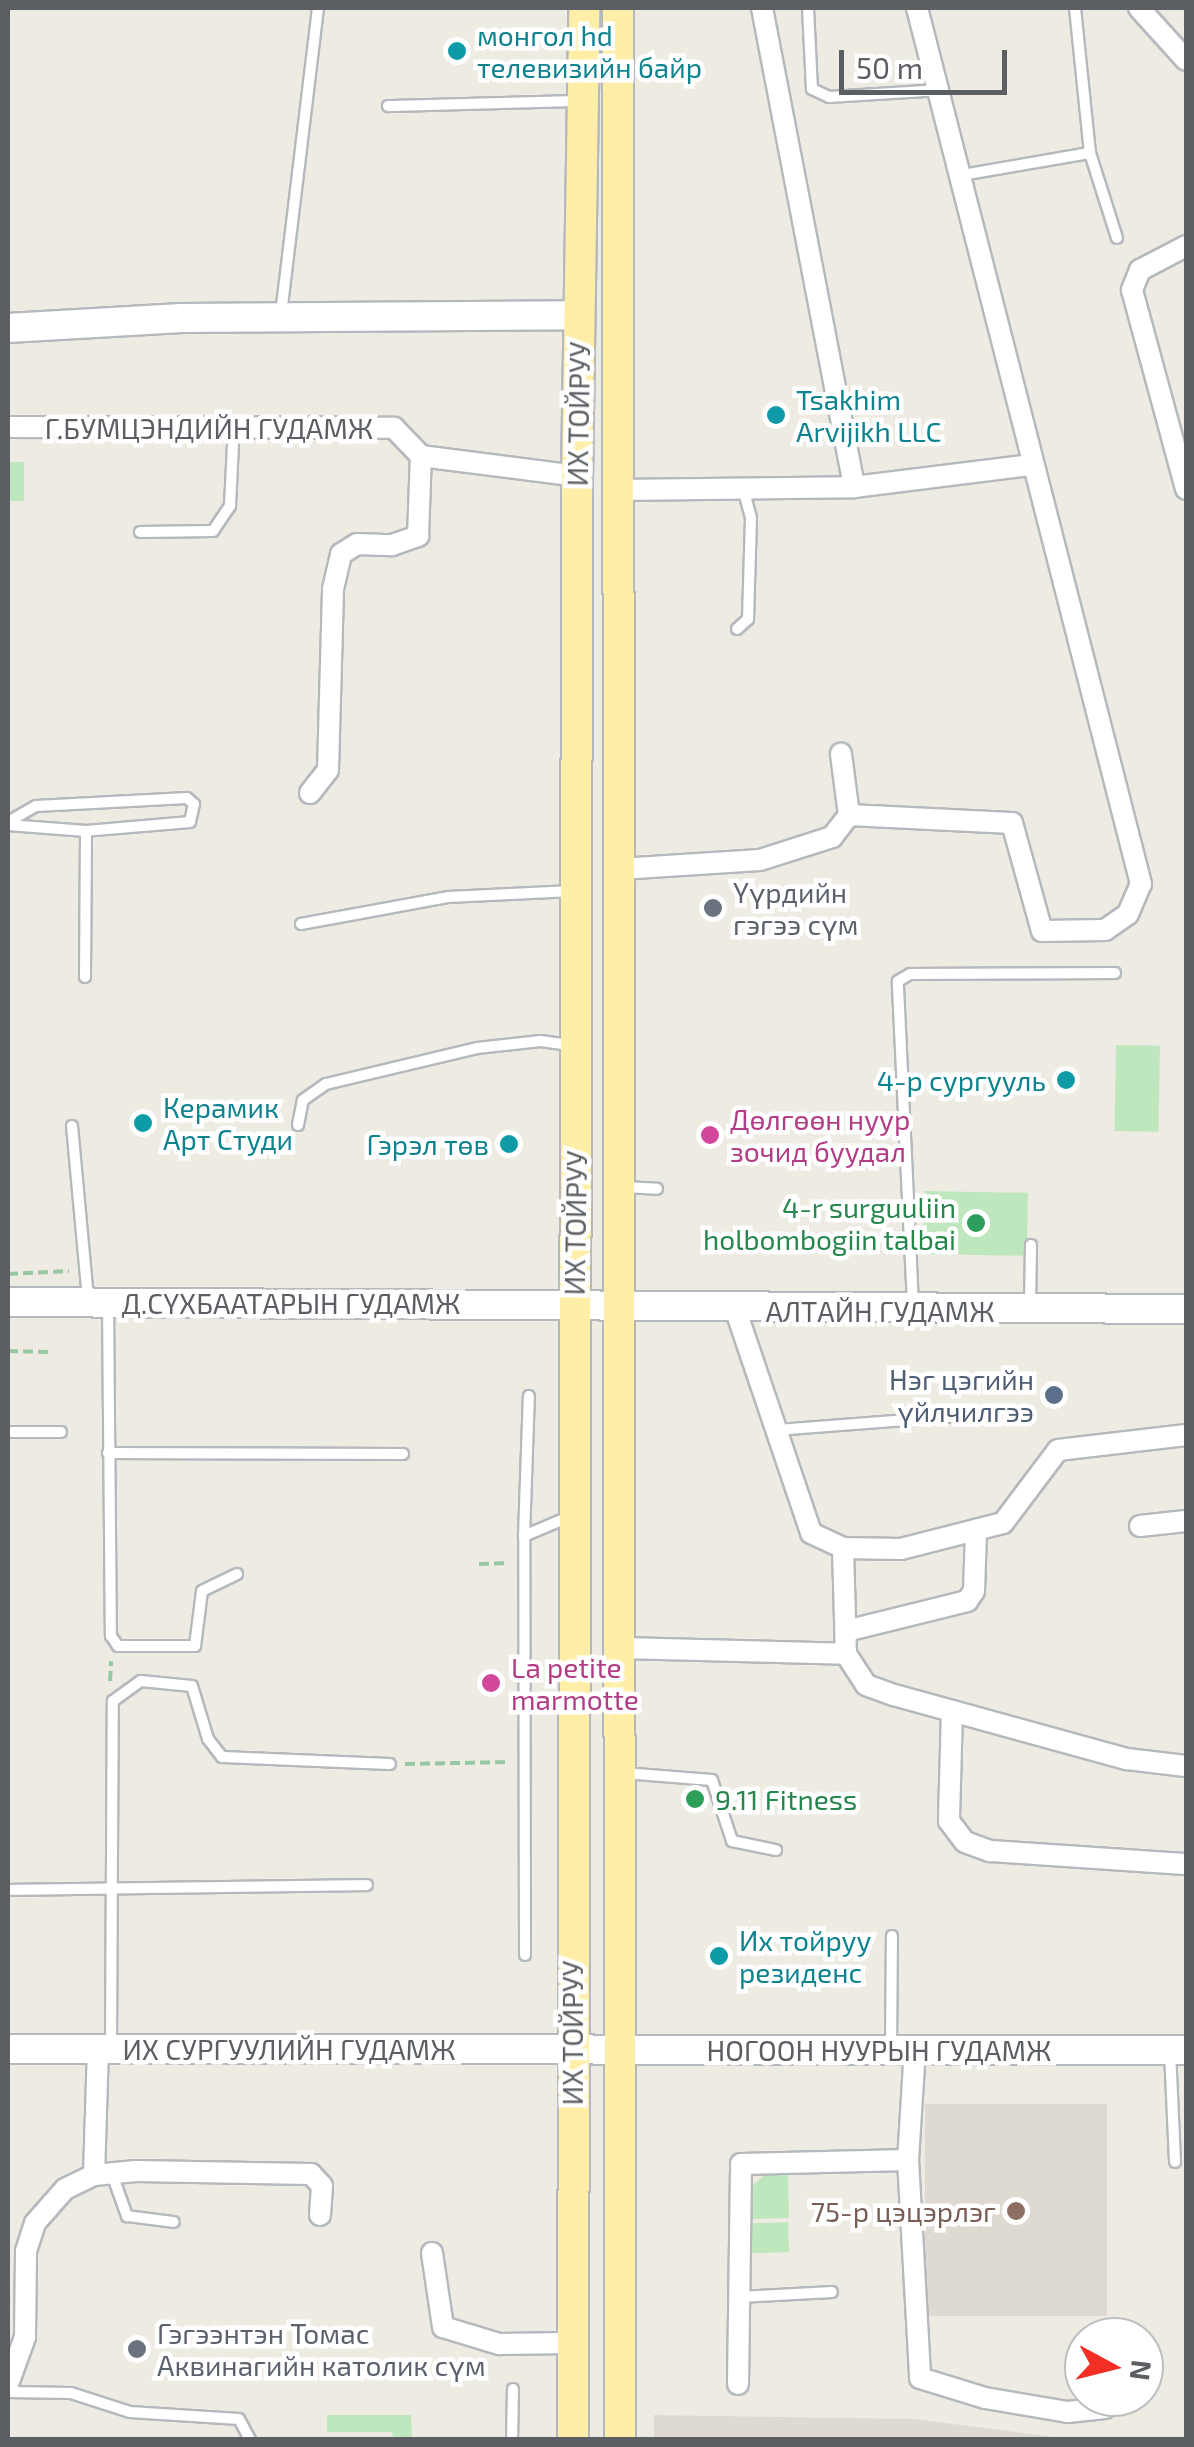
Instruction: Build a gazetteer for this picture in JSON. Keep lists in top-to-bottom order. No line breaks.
{"streets":{"main road":["ИХ ТОЙРУУ","Д.СҮХБААТАРЫН ГУДАМЖ","АЛТАЙН ГУДАМЖ","ИХ СУРГУУЛИЙН ГУДАМЖ","НОГООН НУУРЫН ГУДАМЖ"],"street":["Г.БУМЦЭНДИЙН ГУДАМЖ"]},"crossings":[["ИХ ТОЙРУУ","Г.БУМЦЭНДИЙН ГУДАМЖ"],["ИХ ТОЙРУУ","Д.СҮХБААТАРЫН ГУДАМЖ"],["ИХ ТОЙРУУ","АЛТАЙН ГУДАМЖ"],["ИХ ТОЙРУУ","ИХ СУРГУУЛИЙН ГУДАМЖ"],["ИХ ТОЙРУУ","НОГООН НУУРЫН ГУДАМЖ"],["Д.СҮХБААТАРЫН ГУДАМЖ","АЛТАЙН ГУДАМЖ"],["ИХ СУРГУУЛИЙН ГУДАМЖ","НОГООН НУУРЫН ГУДАМЖ"]],"places":["монгол hd телевизийн байр","Tsakhim Arvijikh LLC","Үүрдийн гэгээ сүм","4-р сургууль","Керамик Арт Студи","Дөлгөөн нуур зочид буудал","Гэрэл төв","4-r surguuliin holbombogiin talbai","Нэг цэгийн үйлчилгээ","La petite marmotte","9.11 Fitness","Их тойруу резиденс","75-р цэцэрлэг","Гэгээнтэн Томас Аквинагийн католик сүм"],"scale_bar":"50 m","north":"right"}
